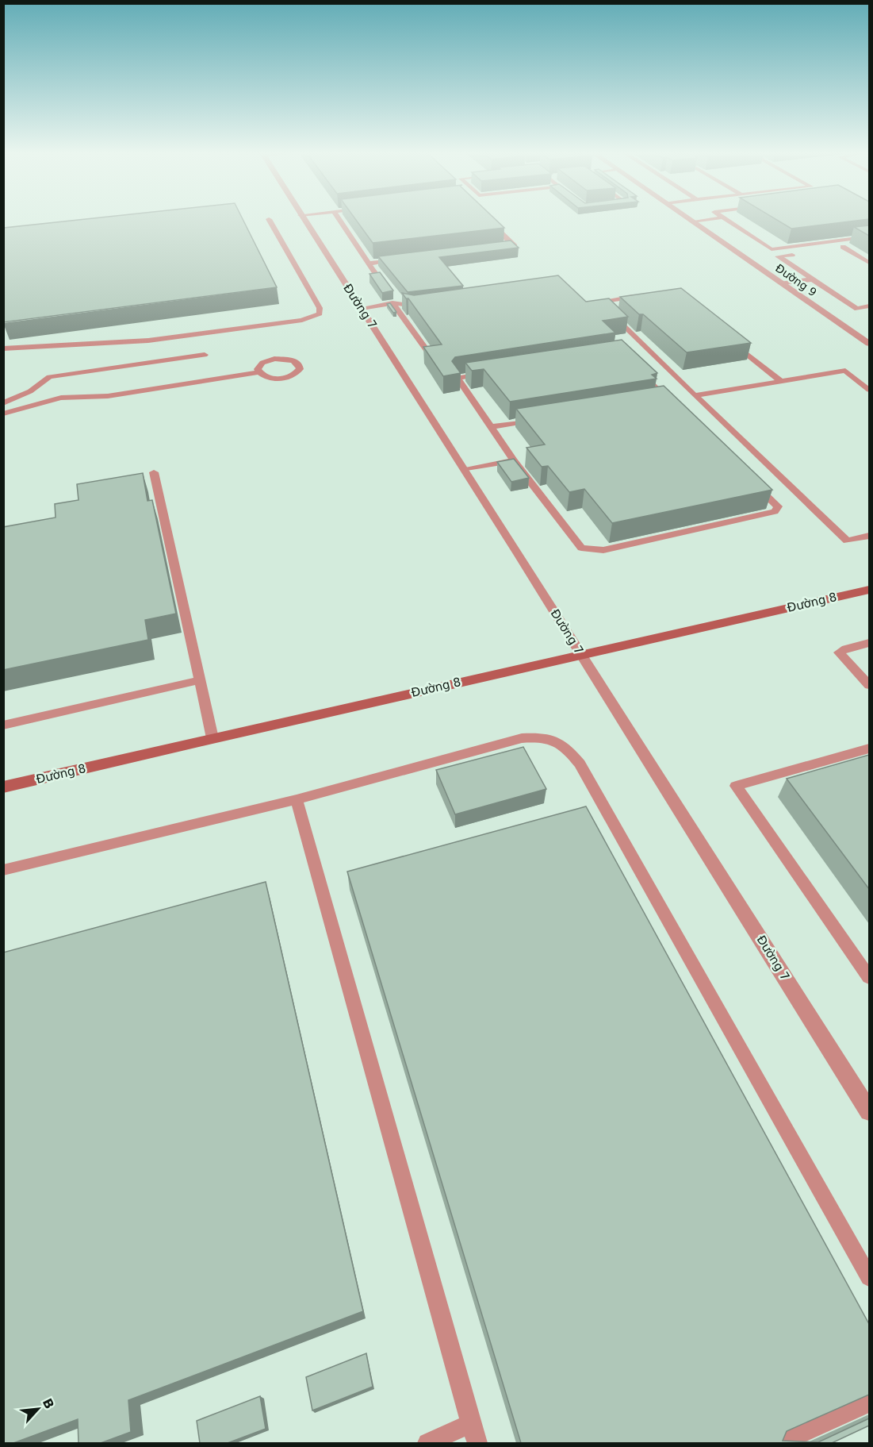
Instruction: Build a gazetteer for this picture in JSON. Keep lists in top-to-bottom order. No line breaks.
{"streets":{"street":["Đường 9","Đường 7","Đường 8"]},"crossings":[["Đường 7","Đường 8"]],"north":"top right"}
